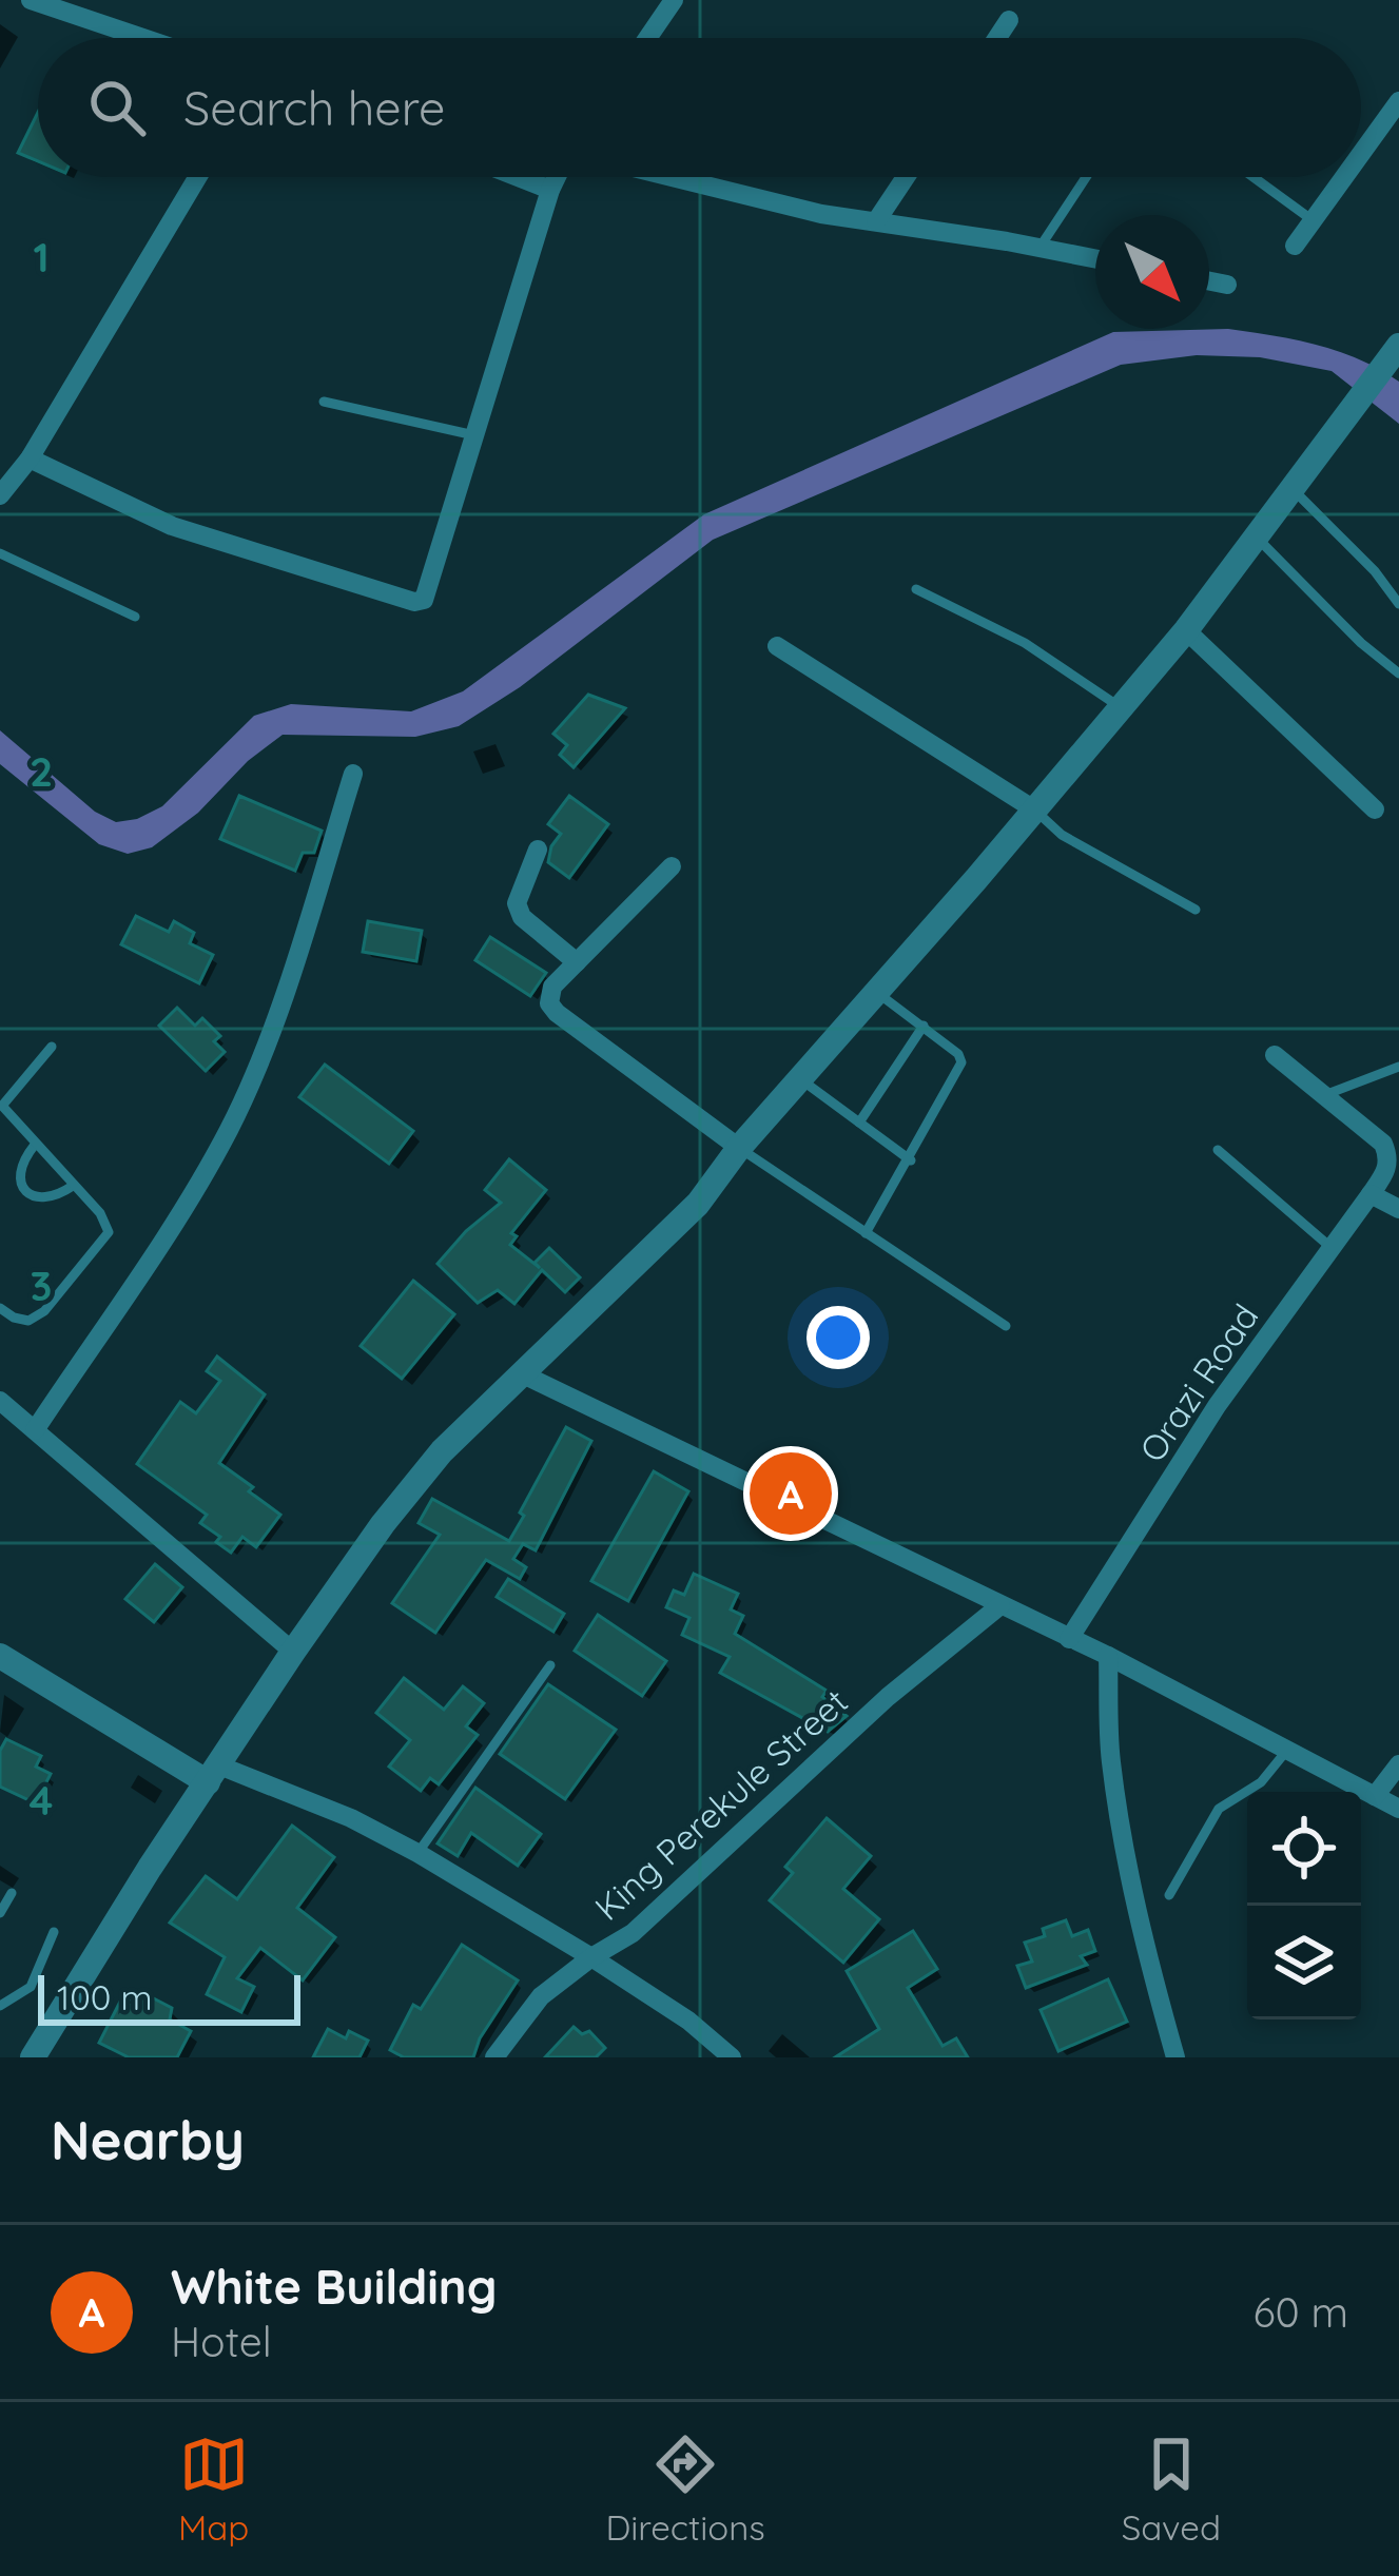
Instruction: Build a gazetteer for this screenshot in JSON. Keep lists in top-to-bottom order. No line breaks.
{"streets":{"street":["Orazi Road","King Perekule Street"]},"scale_bar":"100 m","north":"bottom right","page":{"search":"Search here","pins":"A","scale":"100 m","heading":"Nearby","list":[{"mark":"A","name":"White Building","note":"Hotel","value":"60 m"}],"nav":["Map","Directions","Saved"]},"grid":{"rows":["1","2","3","4"]}}
